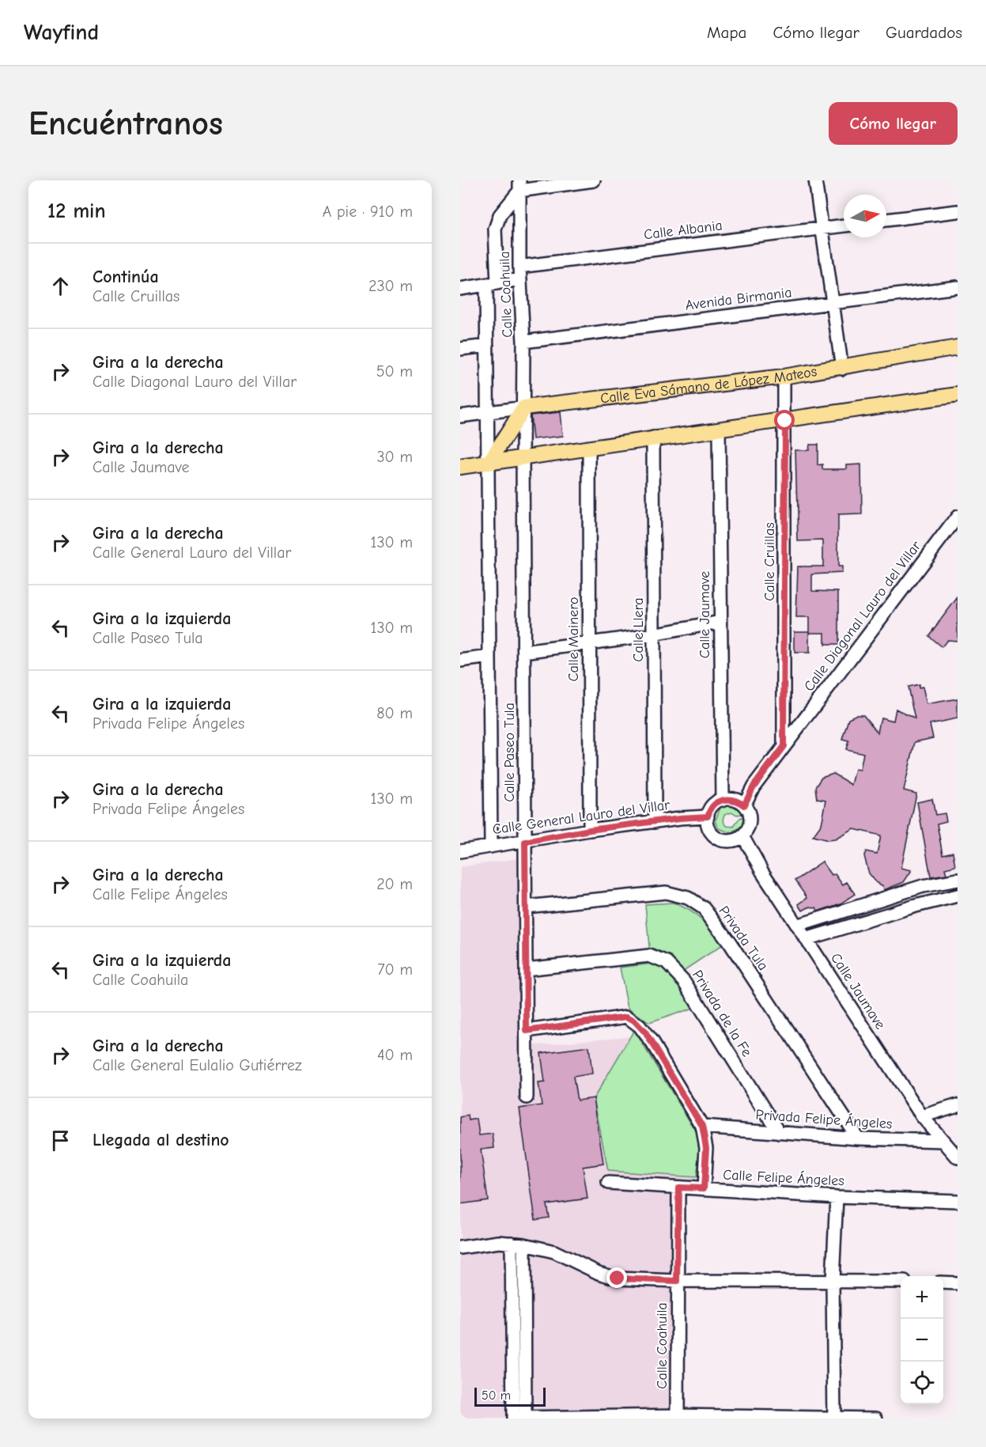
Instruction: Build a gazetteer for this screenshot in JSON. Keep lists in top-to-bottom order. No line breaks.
{"streets":{"main road":["Calle Eva Sámano de López Mateos"],"street":["Calle Albania","Calle Coahuila","Avenida Birmania","Calle Cruillas","Calle Jaumave","Calle Diagonal Lauro del Villar","Calle Llera","Calle Mainero","Calle Paseo Tula","Calle General Lauro del Villar","Privada Tula","Privada de la Fe","Privada Felipe Ángeles","Calle Felipe Ángeles"]},"crossings":[["Calle Albania","Calle Coahuila"],["Calle Albania","Calle Paseo Tula"],["Calle Coahuila","Avenida Birmania"],["Calle Coahuila","Calle Eva Sámano de López Mateos"],["Calle Coahuila","Calle Paseo Tula"],["Calle Coahuila","Calle Felipe Ángeles"],["Calle Eva Sámano de López Mateos","Calle Cruillas"],["Calle Eva Sámano de López Mateos","Calle Paseo Tula"],["Calle Cruillas","Calle Diagonal Lauro del Villar"],["Calle Jaumave","Calle Diagonal Lauro del Villar"],["Calle Jaumave","Calle General Lauro del Villar"],["Calle Jaumave","Privada Felipe Ángeles"],["Calle Diagonal Lauro del Villar","Calle General Lauro del Villar"],["Calle Llera","Calle General Lauro del Villar"],["Calle Mainero","Calle General Lauro del Villar"],["Calle Paseo Tula","Calle General Lauro del Villar"],["Calle Paseo Tula","Privada Tula"],["Calle Paseo Tula","Privada de la Fe"],["Privada Tula","Privada Felipe Ángeles"],["Privada de la Fe","Privada Felipe Ángeles"]],"scale_bar":"50 m","north":"right","page":{"header":"Wayfind","nav":["Mapa","Cómo llegar","Guardados"],"buttons":"Cómo llegar","title":"Encuéntranos","heading":["12 min","A pie · 910 m"],"list":[["Continúa","Calle Cruillas","230 m"],["Gira a la derecha","Calle Diagonal Lauro del Villar","50 m"],["Gira a la derecha","Calle Jaumave","30 m"],["Gira a la derecha","Calle General Lauro del Villar","130 m"],["Gira a la izquierda","Calle Paseo Tula","130 m"],["Gira a la izquierda","Privada Felipe Ángeles","80 m"],["Gira a la derecha","Privada Felipe Ángeles","130 m"],["Gira a la derecha","Calle Felipe Ángeles","20 m"],["Gira a la izquierda","Calle Coahuila","70 m"],["Gira a la derecha","Calle General Eulalio Gutiérrez","40 m"],"Llegada al destino"],"map_buttons":["+","−"],"scale":"50 m"}}
